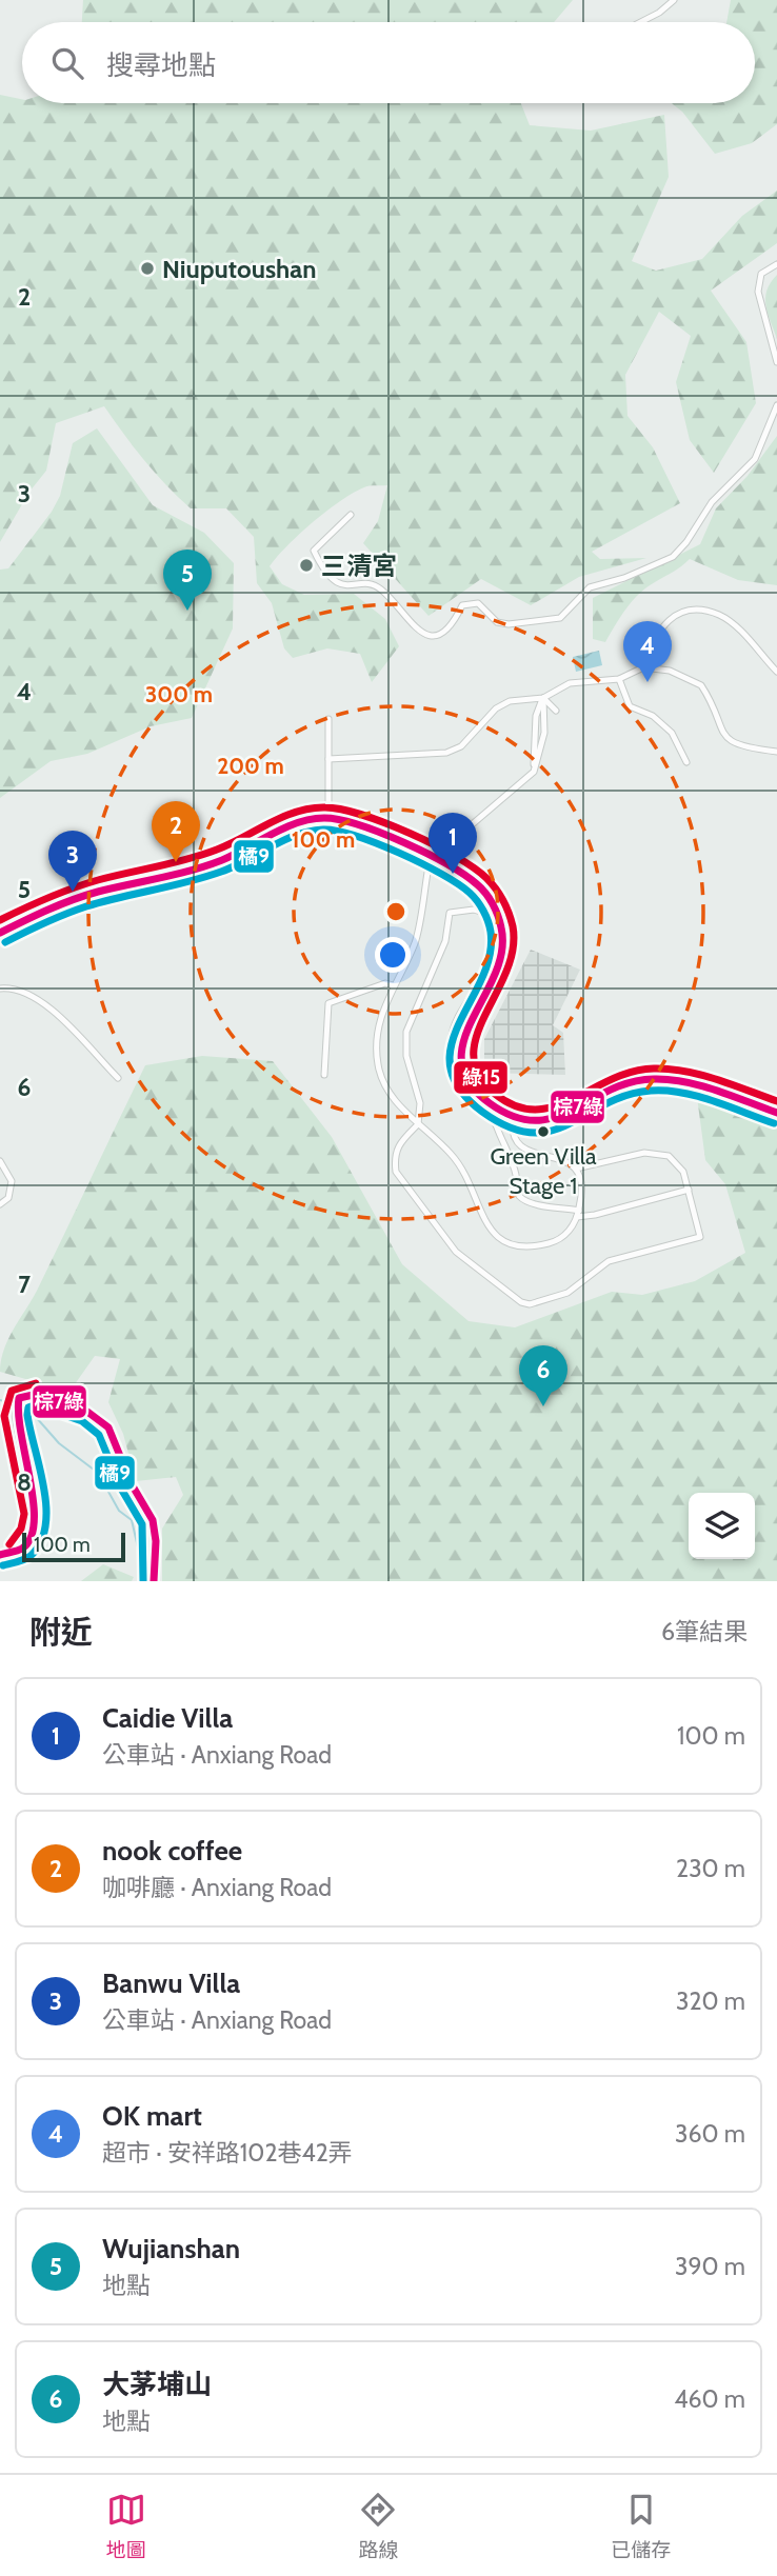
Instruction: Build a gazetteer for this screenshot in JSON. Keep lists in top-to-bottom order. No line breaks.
{"places":["Niuputoushan","三清宮","Green Villa Stage 1"],"lines":["transit line 綠15","transit line 棕7綠","transit line 橘9"],"scale_bar":"100 m","page":{"search":"搜尋地點","pins":["5","4","2","1","3","6"],"scale":"100 m","heading":["附近","6筆結果"],"list":[{"mark":"1","name":"Caidie Villa","note":"公車站 · Anxiang Road","value":"100 m"},{"mark":"2","name":"nook coffee","note":"咖啡廳 · Anxiang Road","value":"230 m"},{"mark":"3","name":"Banwu Villa","note":"公車站 · Anxiang Road","value":"320 m"},{"mark":"4","name":"OK mart","note":"超市 · 安祥路102巷42弄","value":"360 m"},{"mark":"5","name":"Wujianshan","note":"地點","value":"390 m"},{"mark":"6","name":"大茅埔山","note":"地點","value":"460 m"}],"nav":["地圖","路線","已儲存"]},"grid":{"rows":["2","3","4","5","6","7","8"]},"rings":["300 m","200 m","100 m"]}
